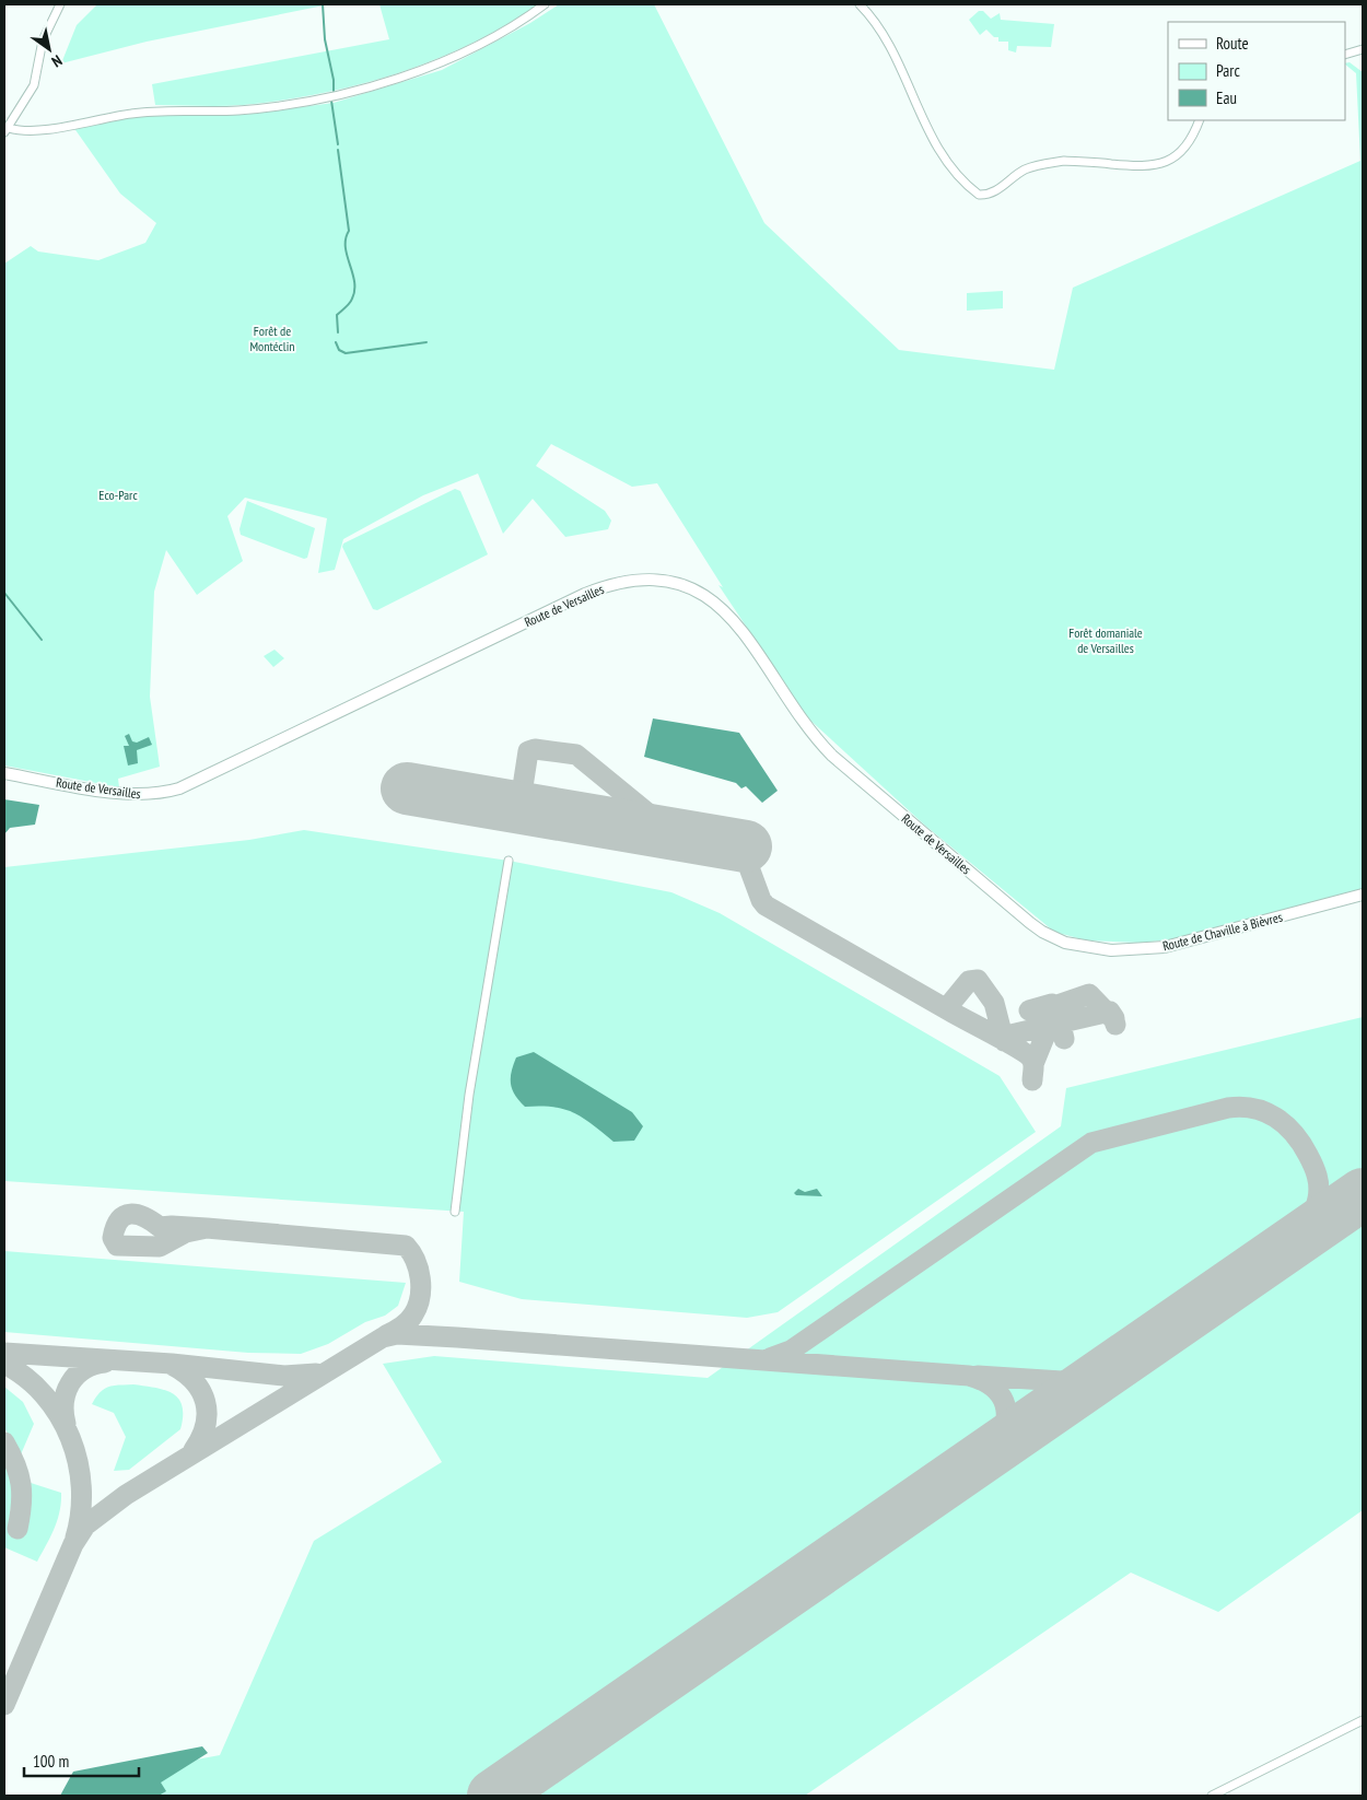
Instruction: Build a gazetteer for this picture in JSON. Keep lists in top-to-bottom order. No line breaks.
{"streets":{"main road":["Route de Versailles","Route de Chaville à Bièvres"]},"crossings":[["Route de Versailles","Route de Chaville à Bièvres"]],"parks":["Forêt de Montéclin","Eco-Parc","Forêt domaniale de Versailles"],"legend":["Route","Parc","Eau"],"scale_bar":"100 m","north":"bottom right"}
